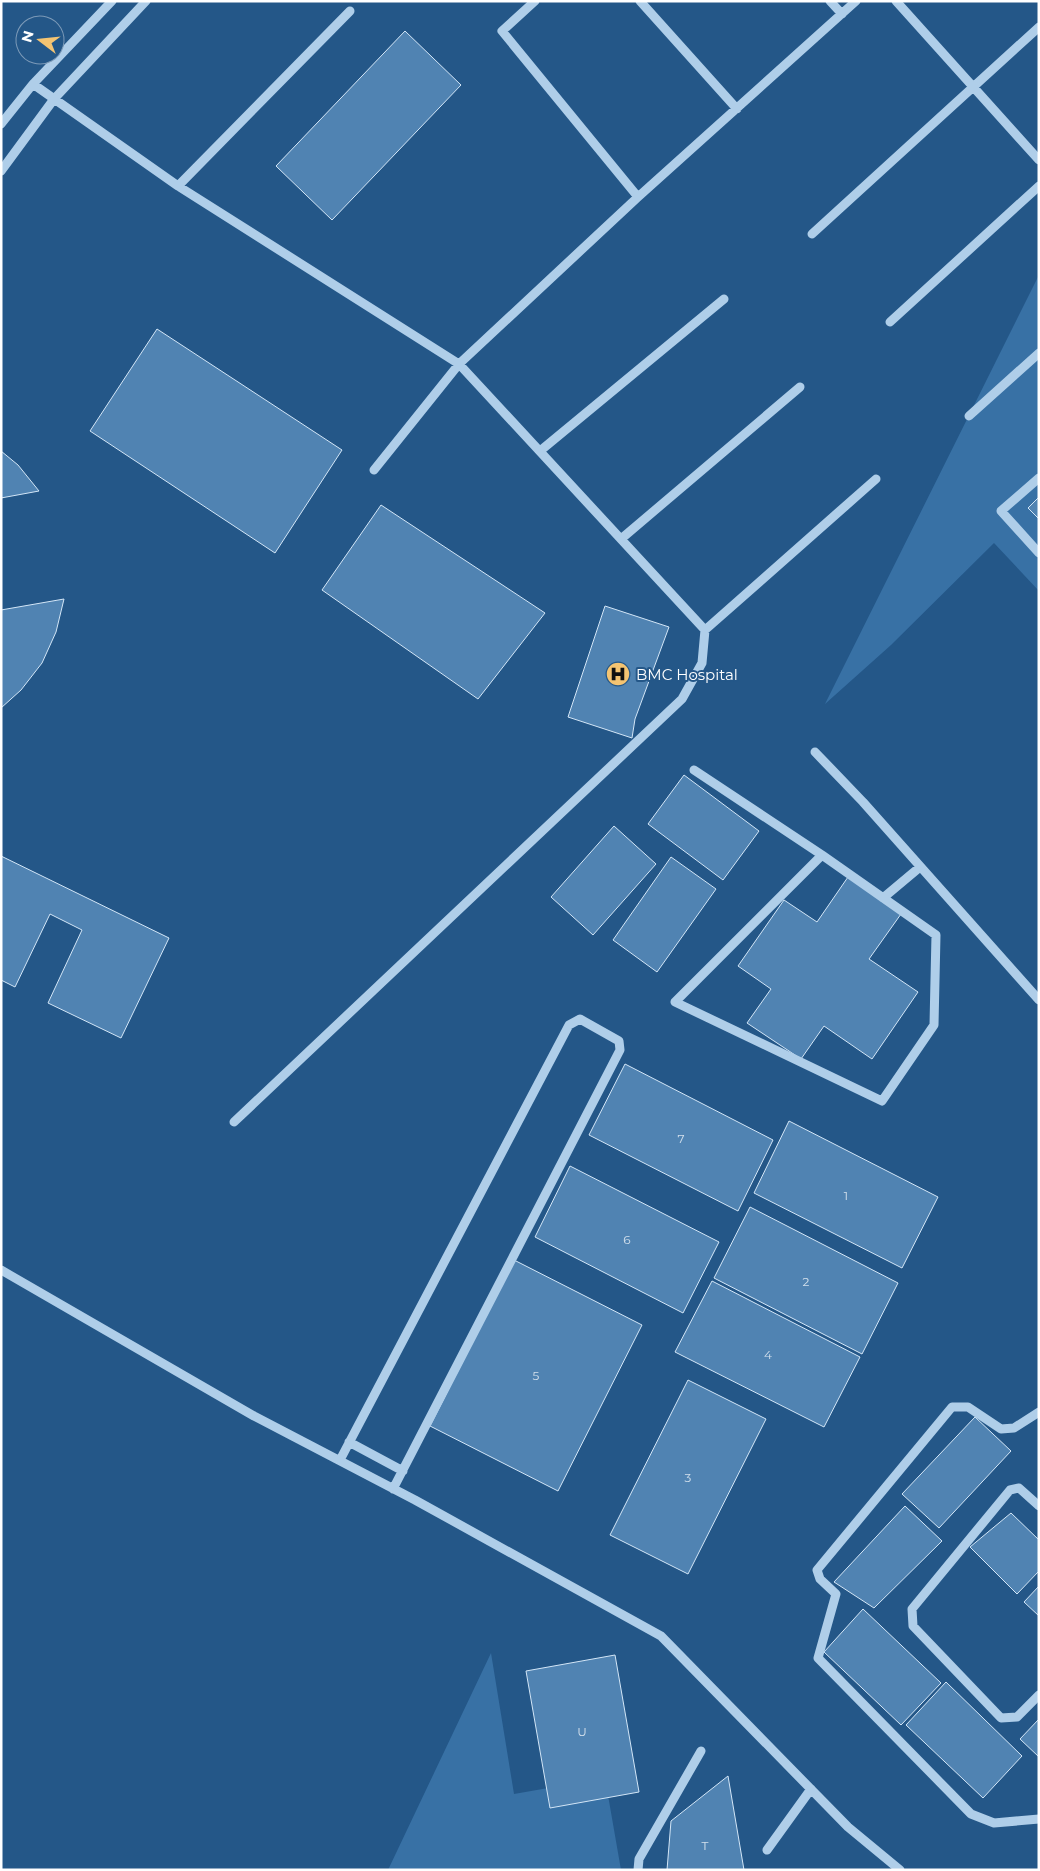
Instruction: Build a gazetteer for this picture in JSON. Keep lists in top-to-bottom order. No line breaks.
{"places":{"hospital":["BMC Hospital"]},"house_numbers":["7","1","6","2","4","5","3","U","T"],"north":"left"}
